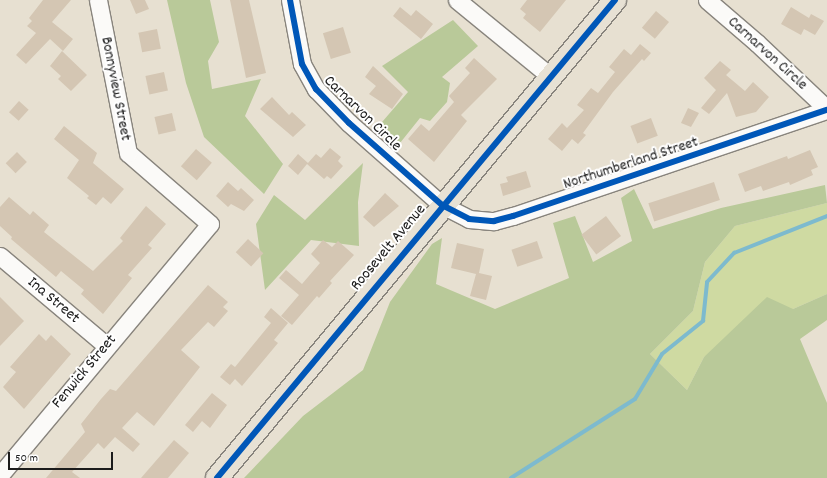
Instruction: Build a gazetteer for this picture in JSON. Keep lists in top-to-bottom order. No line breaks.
{"streets":{"main road":["Roosevelt Avenue"],"street":["Carnarvon Circle","Bonnyview Street","Northumberland Street","Ina Street","Fenwick Street"]},"crossings":[["Carnarvon Circle","Northumberland Street"],["Carnarvon Circle","Roosevelt Avenue"],["Bonnyview Street","Fenwick Street"],["Northumberland Street","Roosevelt Avenue"],["Ina Street","Fenwick Street"]],"scale_bar":"50 m"}
